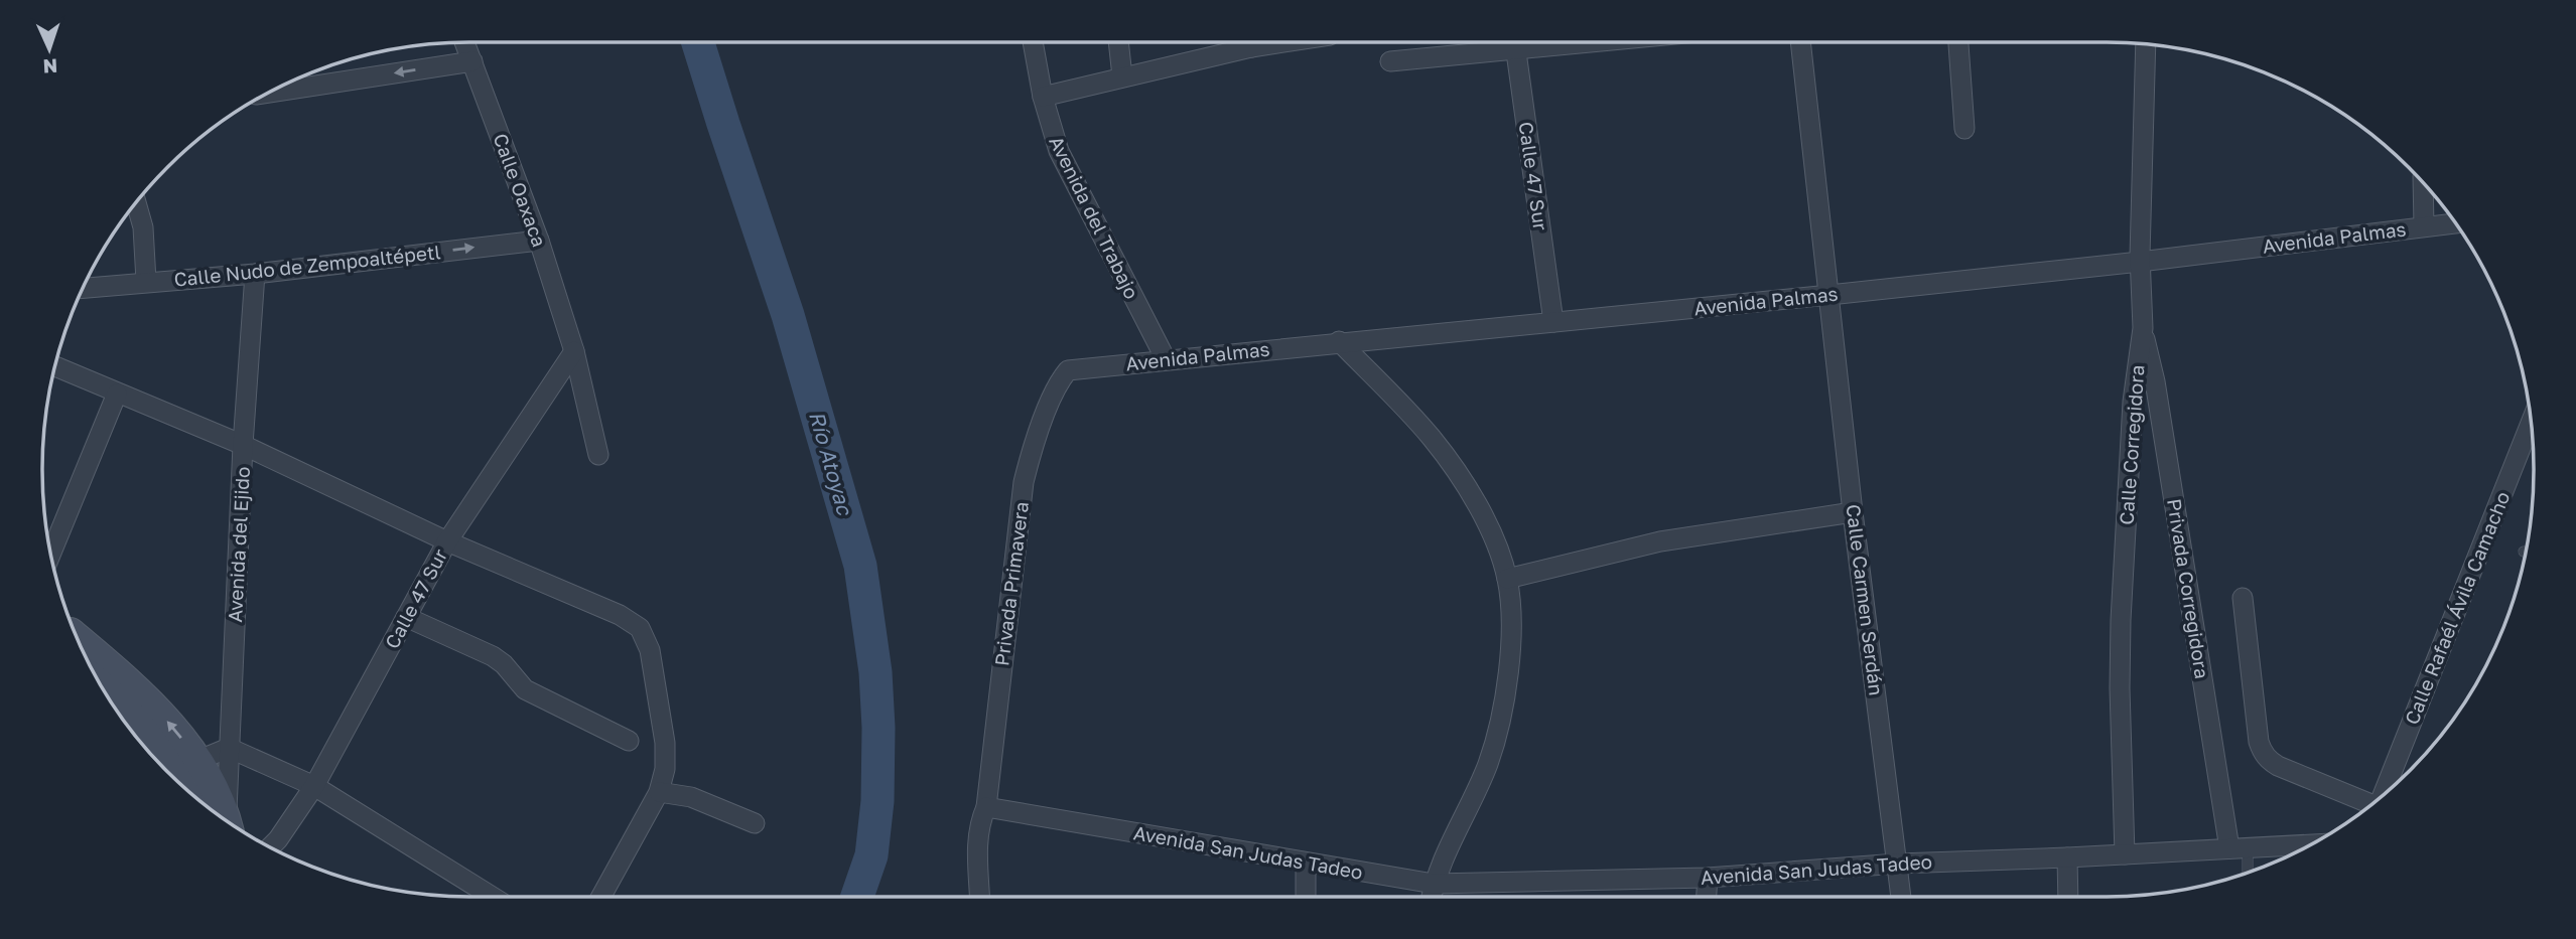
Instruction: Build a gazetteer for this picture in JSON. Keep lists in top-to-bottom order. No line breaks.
{"streets":{"street":["Calle 47 Sur","Calle Oaxaca","Avenida del Trabajo","Avenida Palmas","Calle Nudo de Zempoaltépetl","Calle Corregidora","Avenida del Ejido","Privada Primavera","Privada Corregidora","Calle Carmen Serdán","Calle Rafaél Ávila Camacho","Avenida San Judas Tadeo"]},"crossings":[["Calle 47 Sur","Calle Oaxaca"],["Calle 47 Sur","Avenida Palmas"],["Calle Oaxaca","Calle Nudo de Zempoaltépetl"],["Avenida del Trabajo","Avenida Palmas"],["Avenida Palmas","Calle Corregidora"],["Avenida Palmas","Privada Primavera"],["Avenida Palmas","Calle Carmen Serdán"],["Calle Nudo de Zempoaltépetl","Avenida del Ejido"],["Calle Corregidora","Privada Corregidora"],["Calle Corregidora","Avenida San Judas Tadeo"],["Privada Primavera","Avenida San Judas Tadeo"],["Privada Corregidora","Avenida San Judas Tadeo"],["Calle Carmen Serdán","Avenida San Judas Tadeo"]],"one_way":["Calle Nudo de Zempoaltépetl"],"water":["Río Atoyac"],"north":"bottom"}
